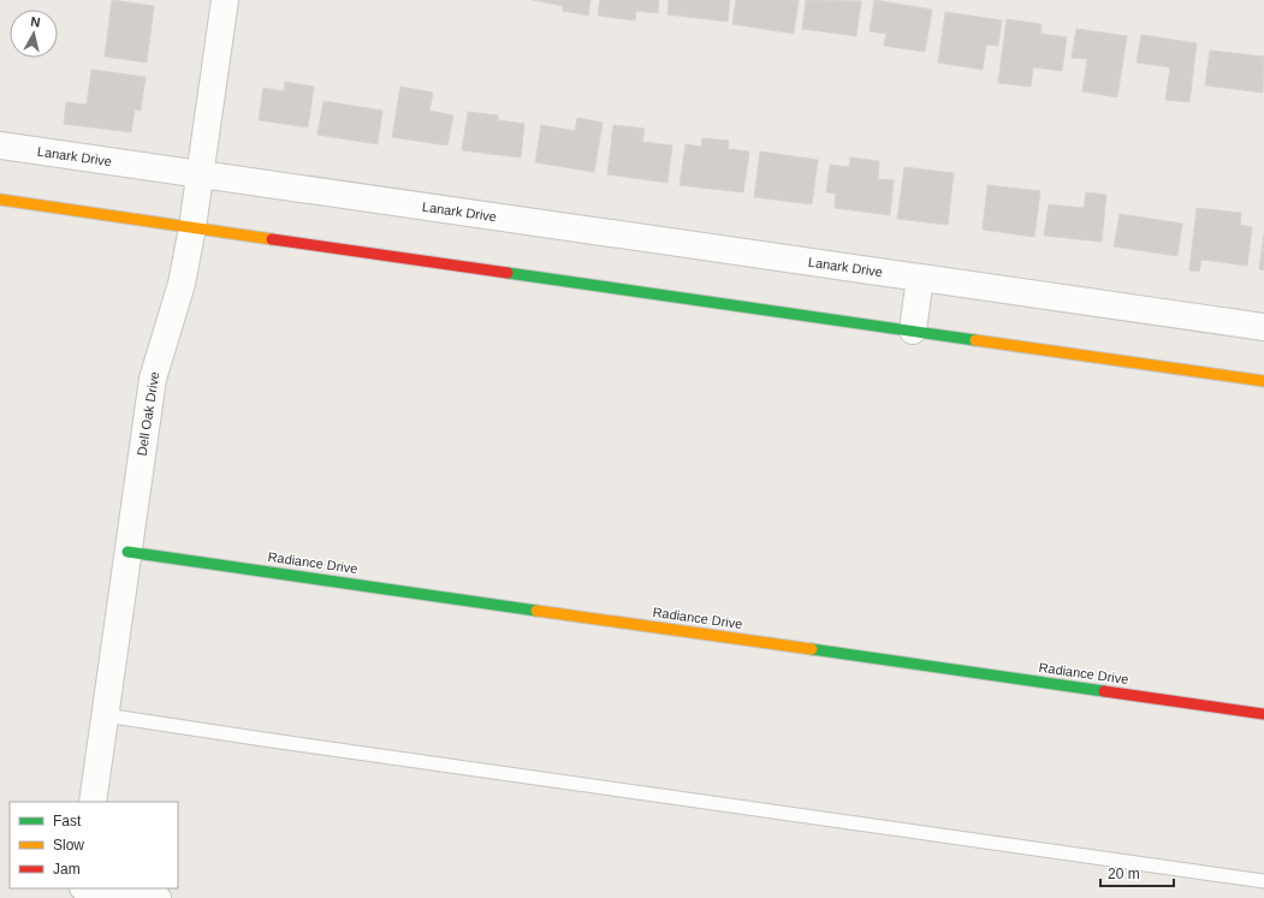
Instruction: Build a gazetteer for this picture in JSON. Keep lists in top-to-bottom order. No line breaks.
{"streets":{"street":["Lanark Drive","Dell Oak Drive","Radiance Drive"]},"crossings":[["Lanark Drive","Dell Oak Drive"],["Dell Oak Drive","Radiance Drive"]],"legend":["Fast","Slow","Jam"],"scale_bar":"20 m","north":"top"}
